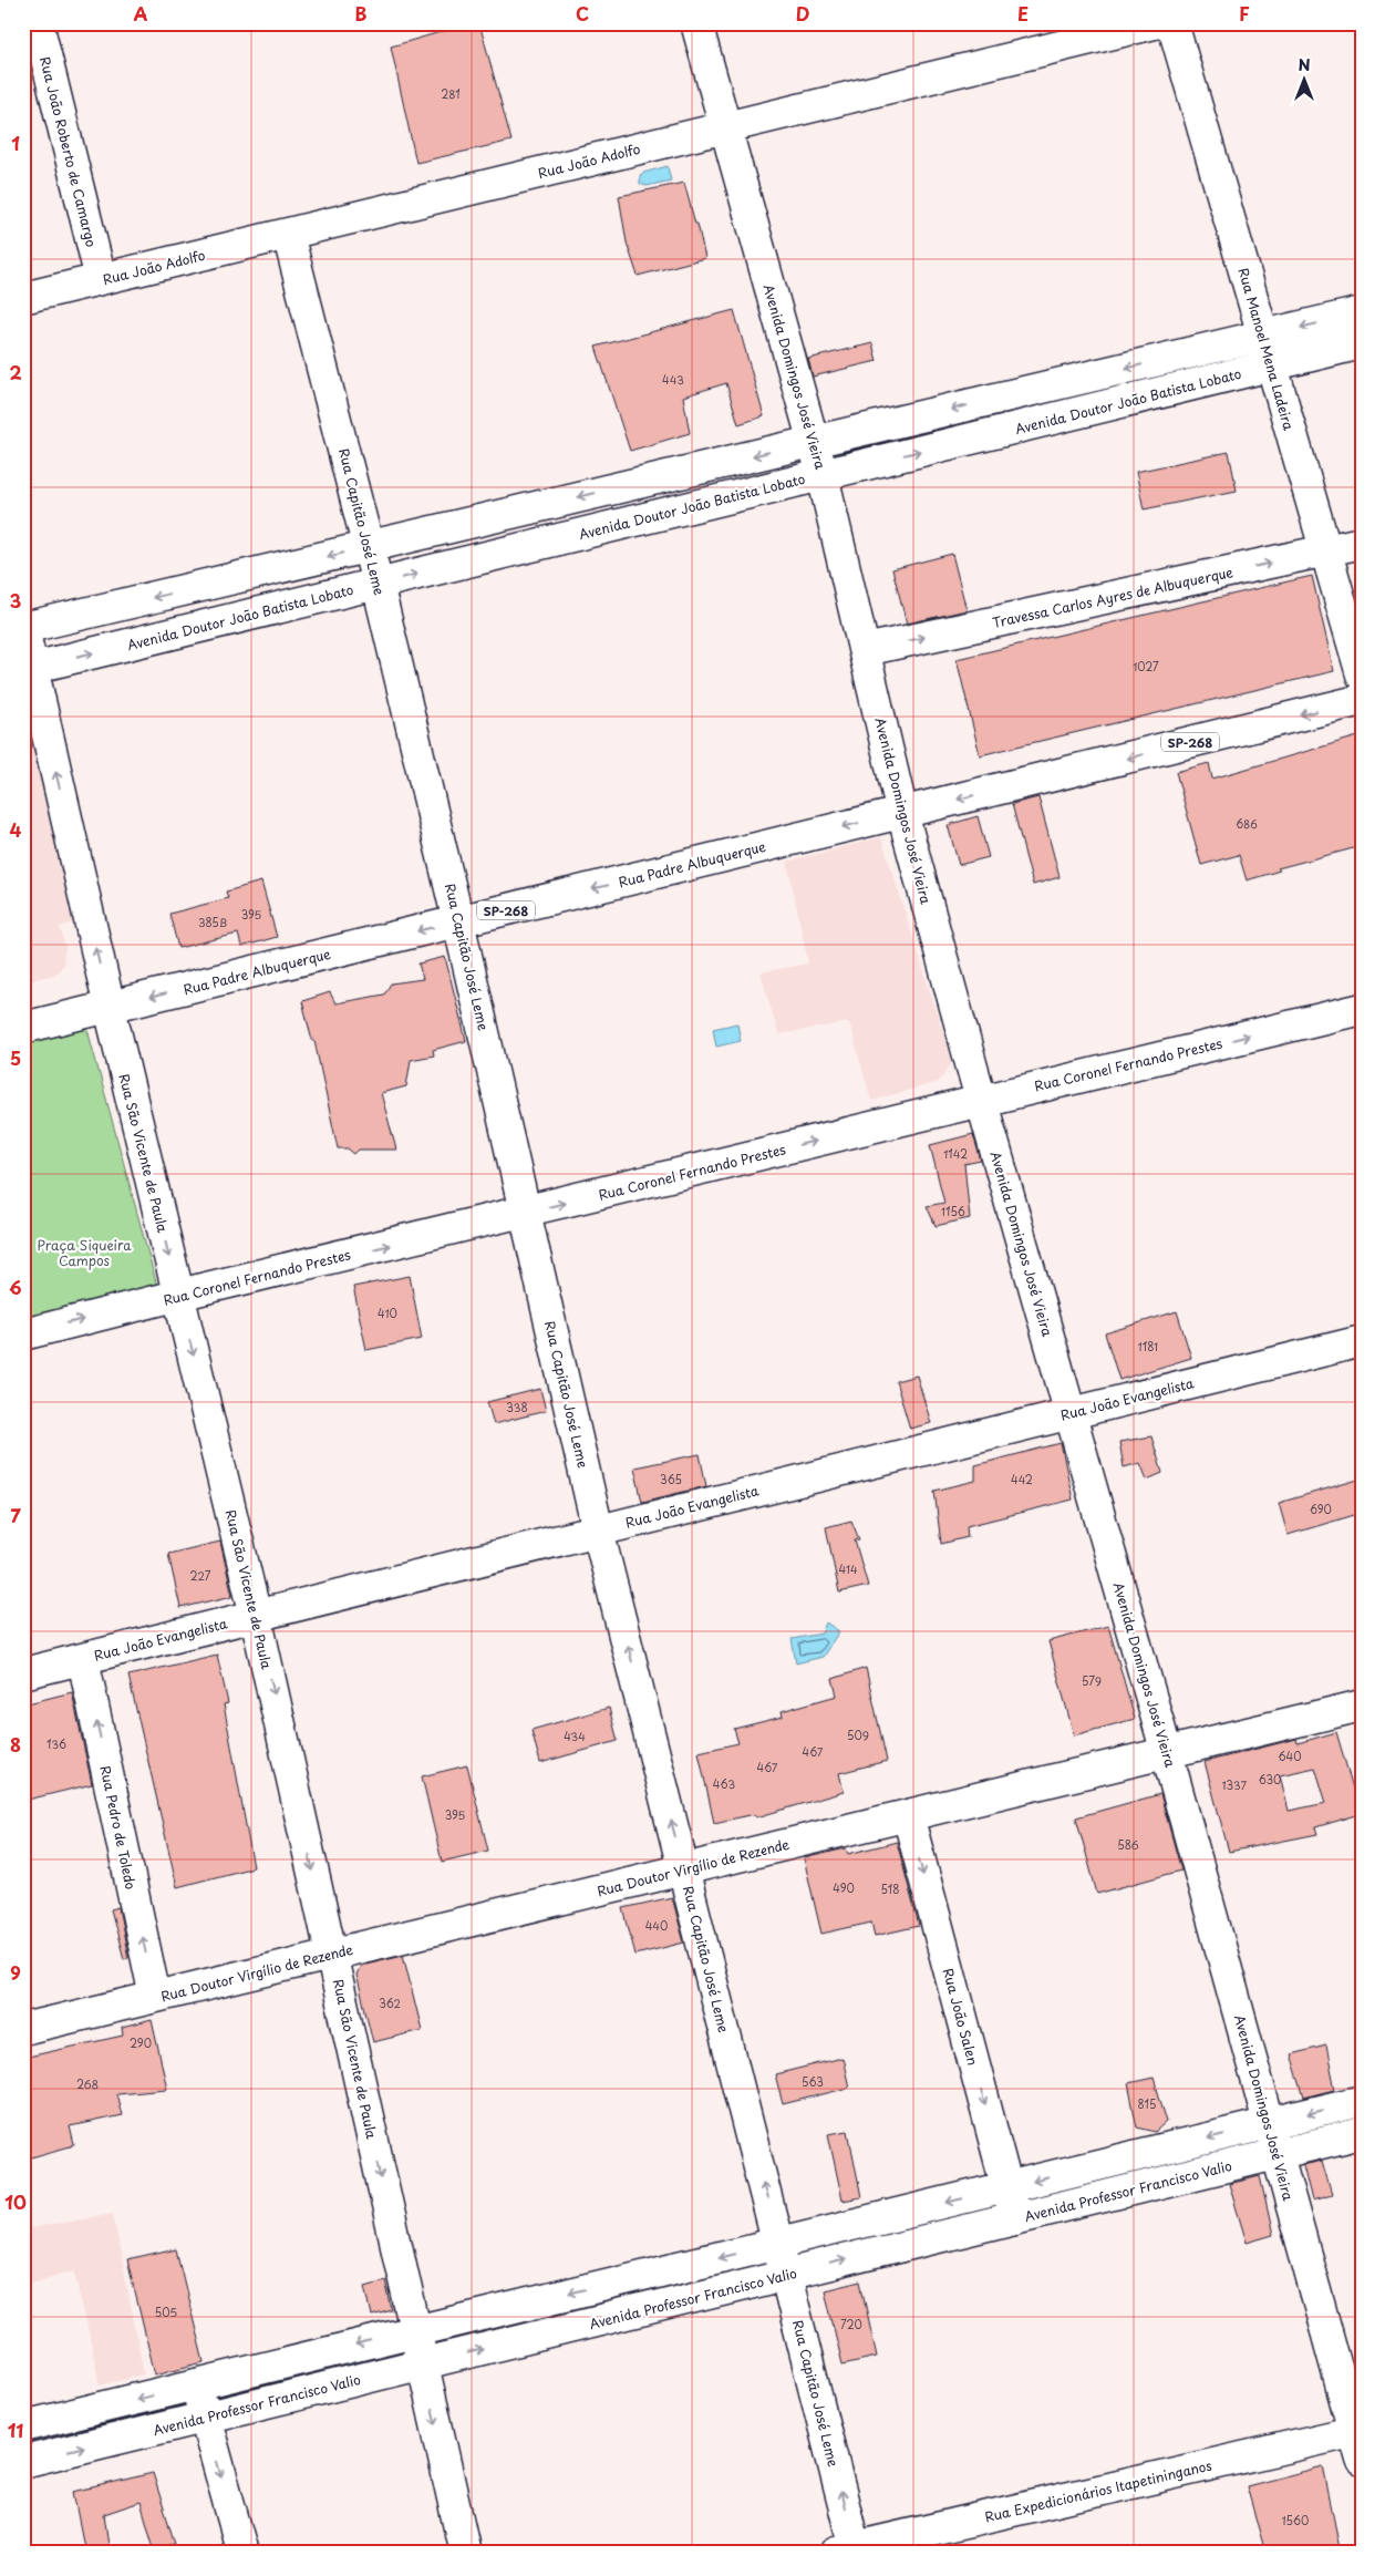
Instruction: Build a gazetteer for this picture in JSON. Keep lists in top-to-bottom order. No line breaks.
{"streets":{"street":["Rua João Roberto de Camargo","Rua João Adolfo","Rua Manoel Mena Ladeira","Avenida Domingos José Vieira","Avenida Doutor João Batista Lobato","Rua Capitão José Leme","Travessa Carlos Ayres de Albuquerque","SP-268","Rua Padre Albuquerque","Rua Coronel Fernando Prestes","Rua São Vicente de Paula","Rua João Evangelista","Rua Pedro de Toledo","Rua Doutor Virgílio de Rezende","Rua João Salen","Avenida Professor Francisco Valio","Rua Expedicionários Itapetininganos"]},"crossings":[["Rua João Roberto de Camargo","Rua João Adolfo"],["Rua João Adolfo","Avenida Domingos José Vieira"],["Rua João Adolfo","Rua Capitão José Leme"],["Rua Manoel Mena Ladeira","Avenida Doutor João Batista Lobato"],["Rua Manoel Mena Ladeira","Travessa Carlos Ayres de Albuquerque"],["Avenida Domingos José Vieira","Avenida Doutor João Batista Lobato"],["Avenida Domingos José Vieira","Travessa Carlos Ayres de Albuquerque"],["Avenida Domingos José Vieira","Rua Padre Albuquerque"],["Avenida Domingos José Vieira","Rua Coronel Fernando Prestes"],["Avenida Domingos José Vieira","Rua João Evangelista"],["Avenida Domingos José Vieira","Rua Doutor Virgílio de Rezende"],["Avenida Domingos José Vieira","Avenida Professor Francisco Valio"],["Avenida Domingos José Vieira","Rua Expedicionários Itapetininganos"],["Avenida Doutor João Batista Lobato","Rua Capitão José Leme"],["Avenida Doutor João Batista Lobato","Rua São Vicente de Paula"],["Rua Capitão José Leme","Rua Padre Albuquerque"],["Rua Capitão José Leme","Rua Coronel Fernando Prestes"],["Rua Capitão José Leme","Rua João Evangelista"],["Rua Capitão José Leme","Rua Doutor Virgílio de Rezende"],["Rua Capitão José Leme","Avenida Professor Francisco Valio"],["Rua Capitão José Leme","Rua Expedicionários Itapetininganos"],["Rua Padre Albuquerque","Rua São Vicente de Paula"],["Rua Coronel Fernando Prestes","Rua São Vicente de Paula"],["Rua São Vicente de Paula","Rua João Evangelista"],["Rua São Vicente de Paula","Rua Doutor Virgílio de Rezende"],["Rua São Vicente de Paula","Avenida Professor Francisco Valio"],["Rua João Evangelista","Rua Pedro de Toledo"],["Rua Pedro de Toledo","Rua Doutor Virgílio de Rezende"],["Rua Doutor Virgílio de Rezende","Rua João Salen"],["Rua João Salen","Avenida Professor Francisco Valio"]],"one_way":["Rua Capitão José Leme","Rua Padre Albuquerque","Rua Coronel Fernando Prestes","Rua Pedro de Toledo","Rua João Salen"],"parks":["Praça Siqueira Campos"],"house_numbers":["281","443","1027","686","395","385B","1142","1156","410","1181","338","365","442","690","414","227","579","509","434","136","467","640","467","630","463","1337","395","586","490","518","440","362","290","563","268","815","505","720","1560"],"north":"top","grid":{"columns":["A","B","C","D","E","F"],"rows":["1","2","3","4","5","6","7","8","9","10","11"]}}
